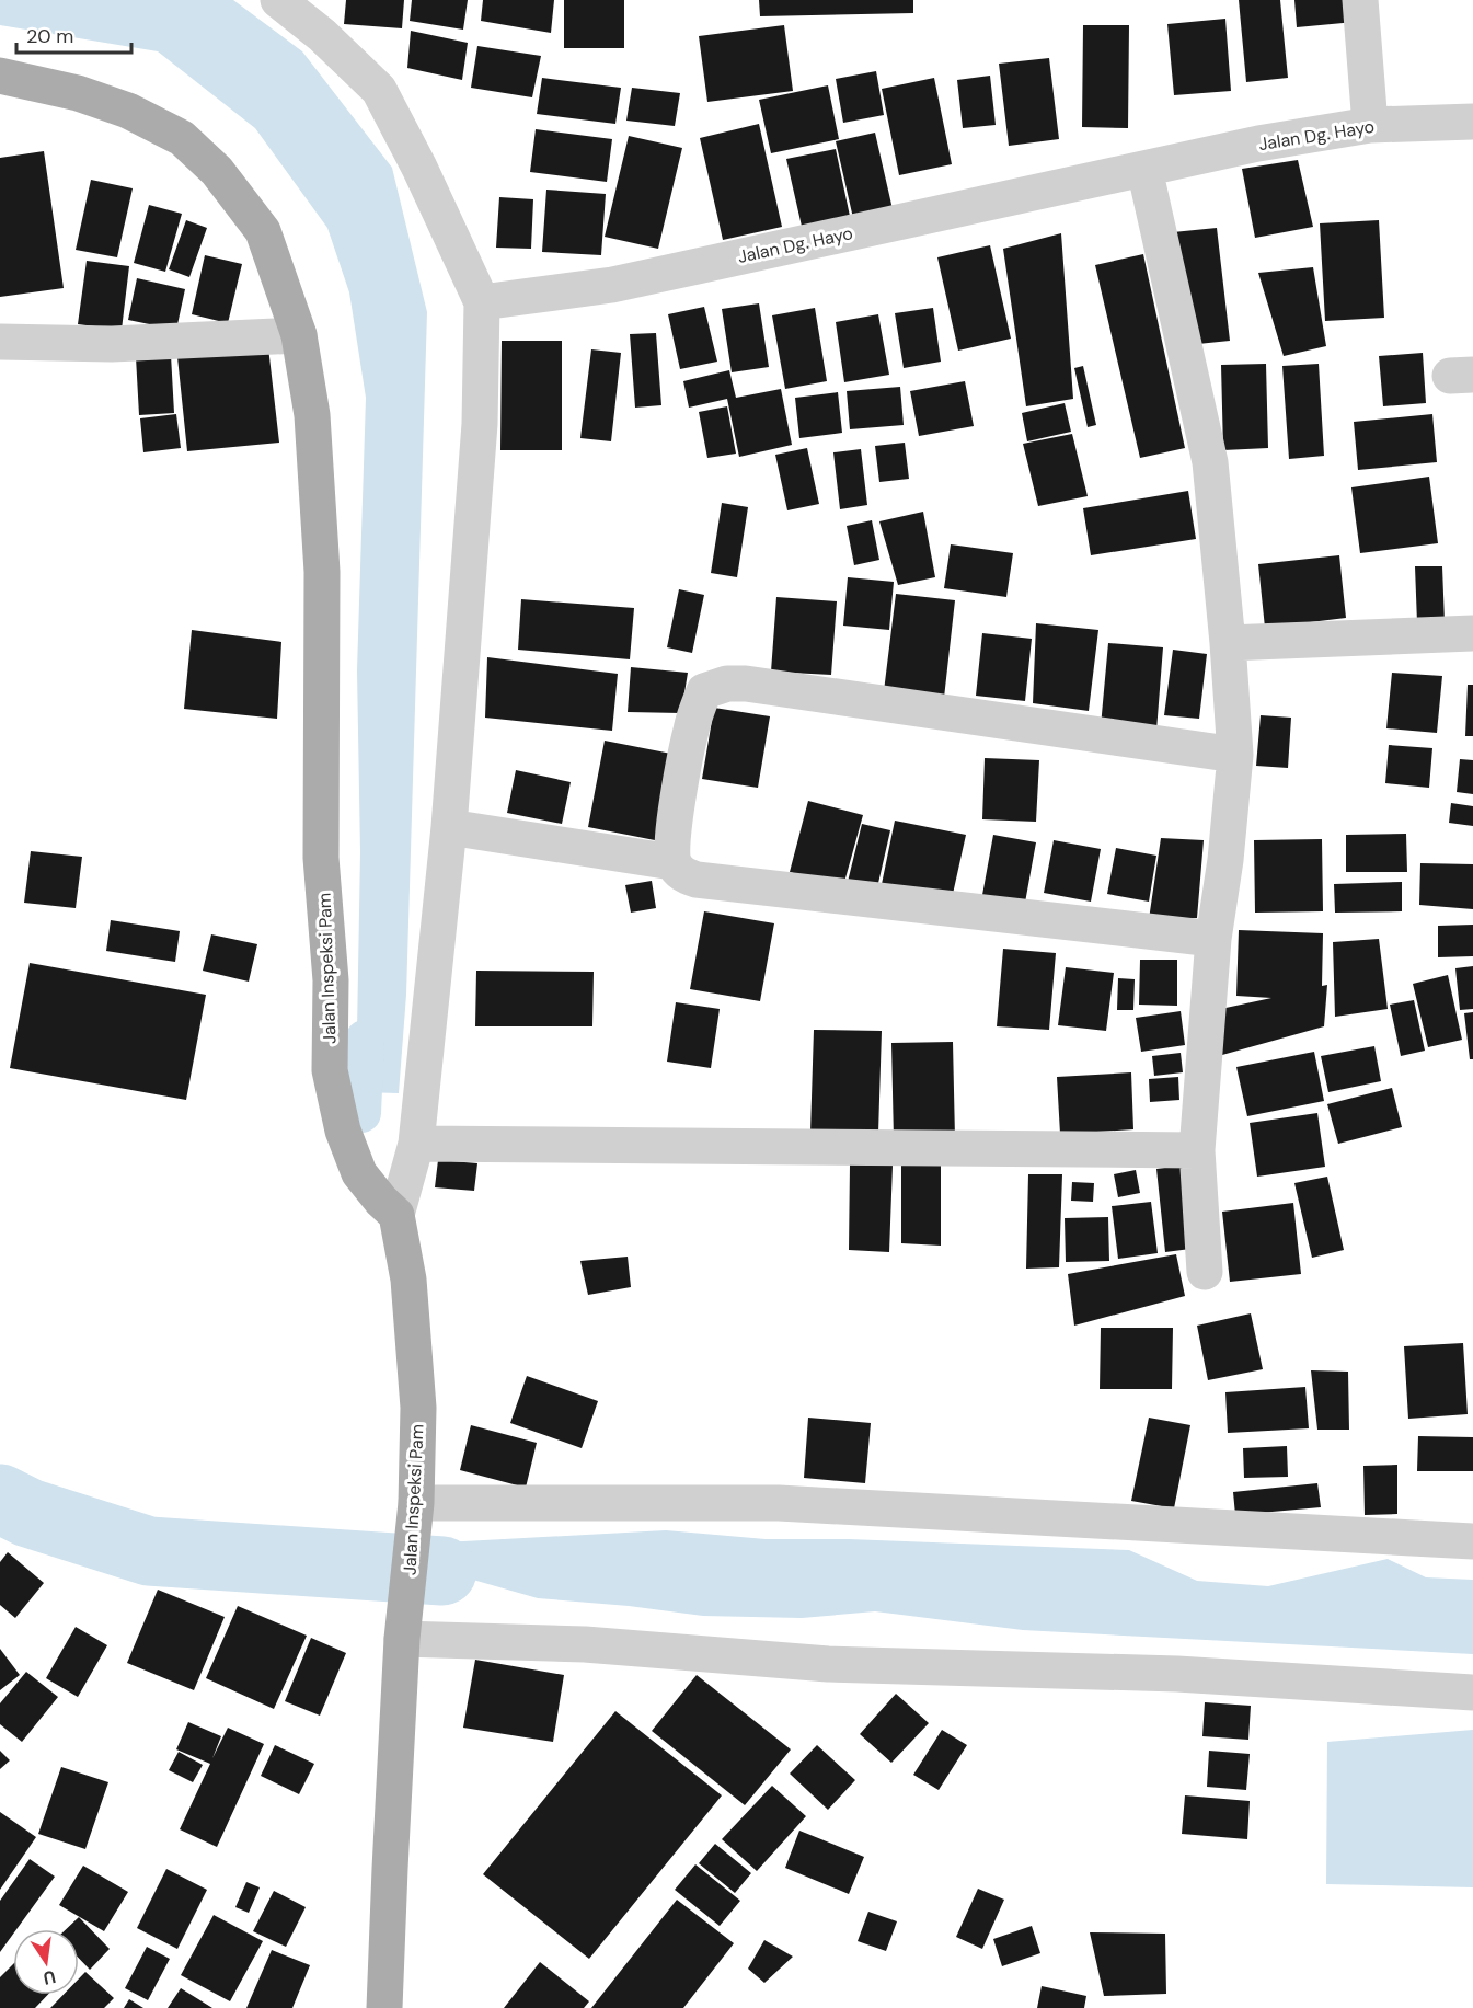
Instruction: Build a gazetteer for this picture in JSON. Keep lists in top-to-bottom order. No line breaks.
{"streets":{"main road":["Jalan Inspeksi Pam"],"street":["Jalan Dg. Hayo"]},"scale_bar":"20 m","north":"bottom"}
